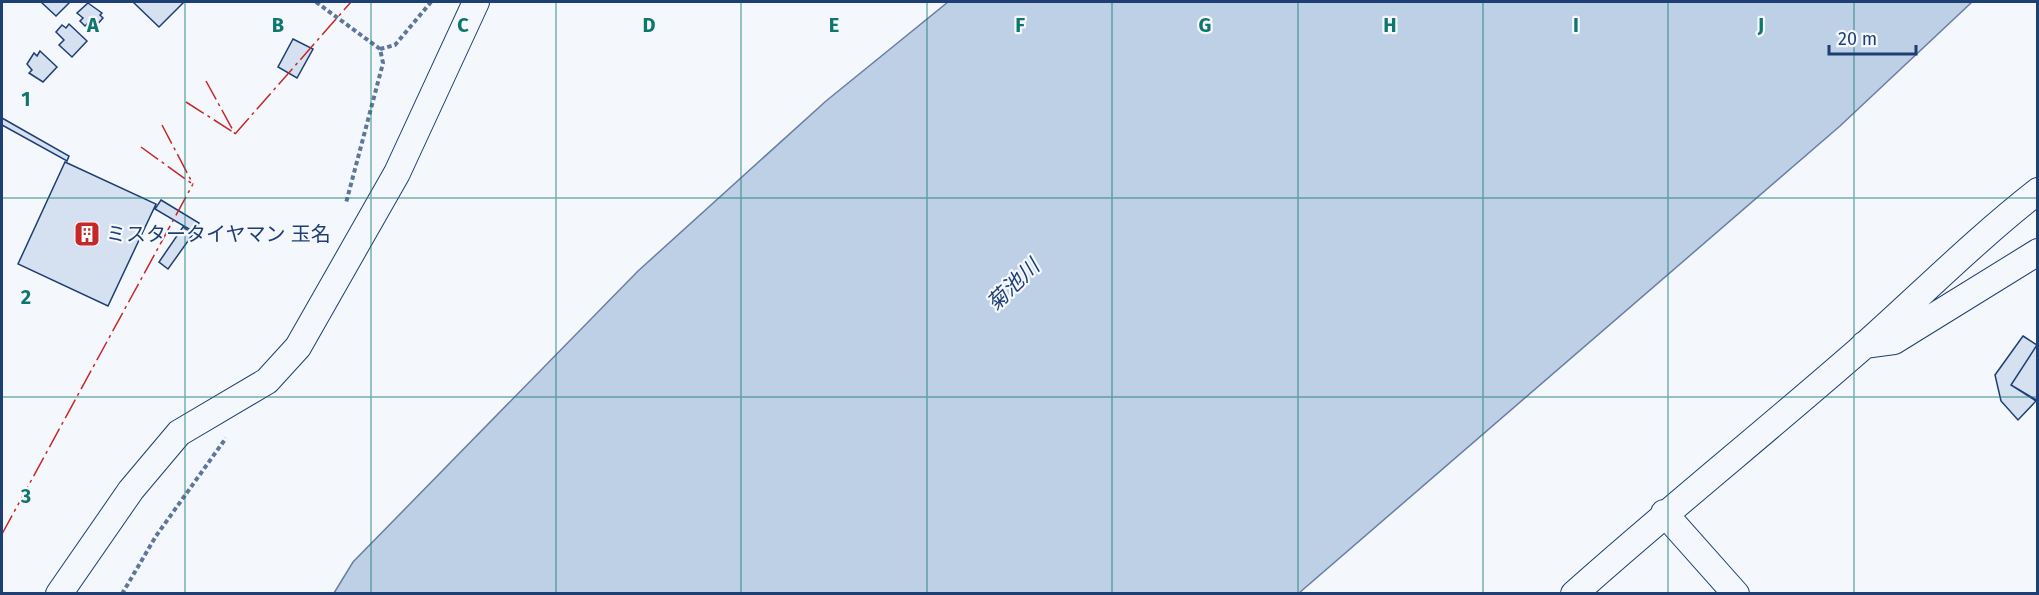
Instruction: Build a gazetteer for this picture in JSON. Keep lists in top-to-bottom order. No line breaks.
{"water":["菊池川"],"places":{"building":["ミスタータイヤマン 玉名"]},"scale_bar":"20 m","grid":{"columns":["A","B","C","D","E","F","G","H","I","J"],"rows":["1","2","3"]}}
